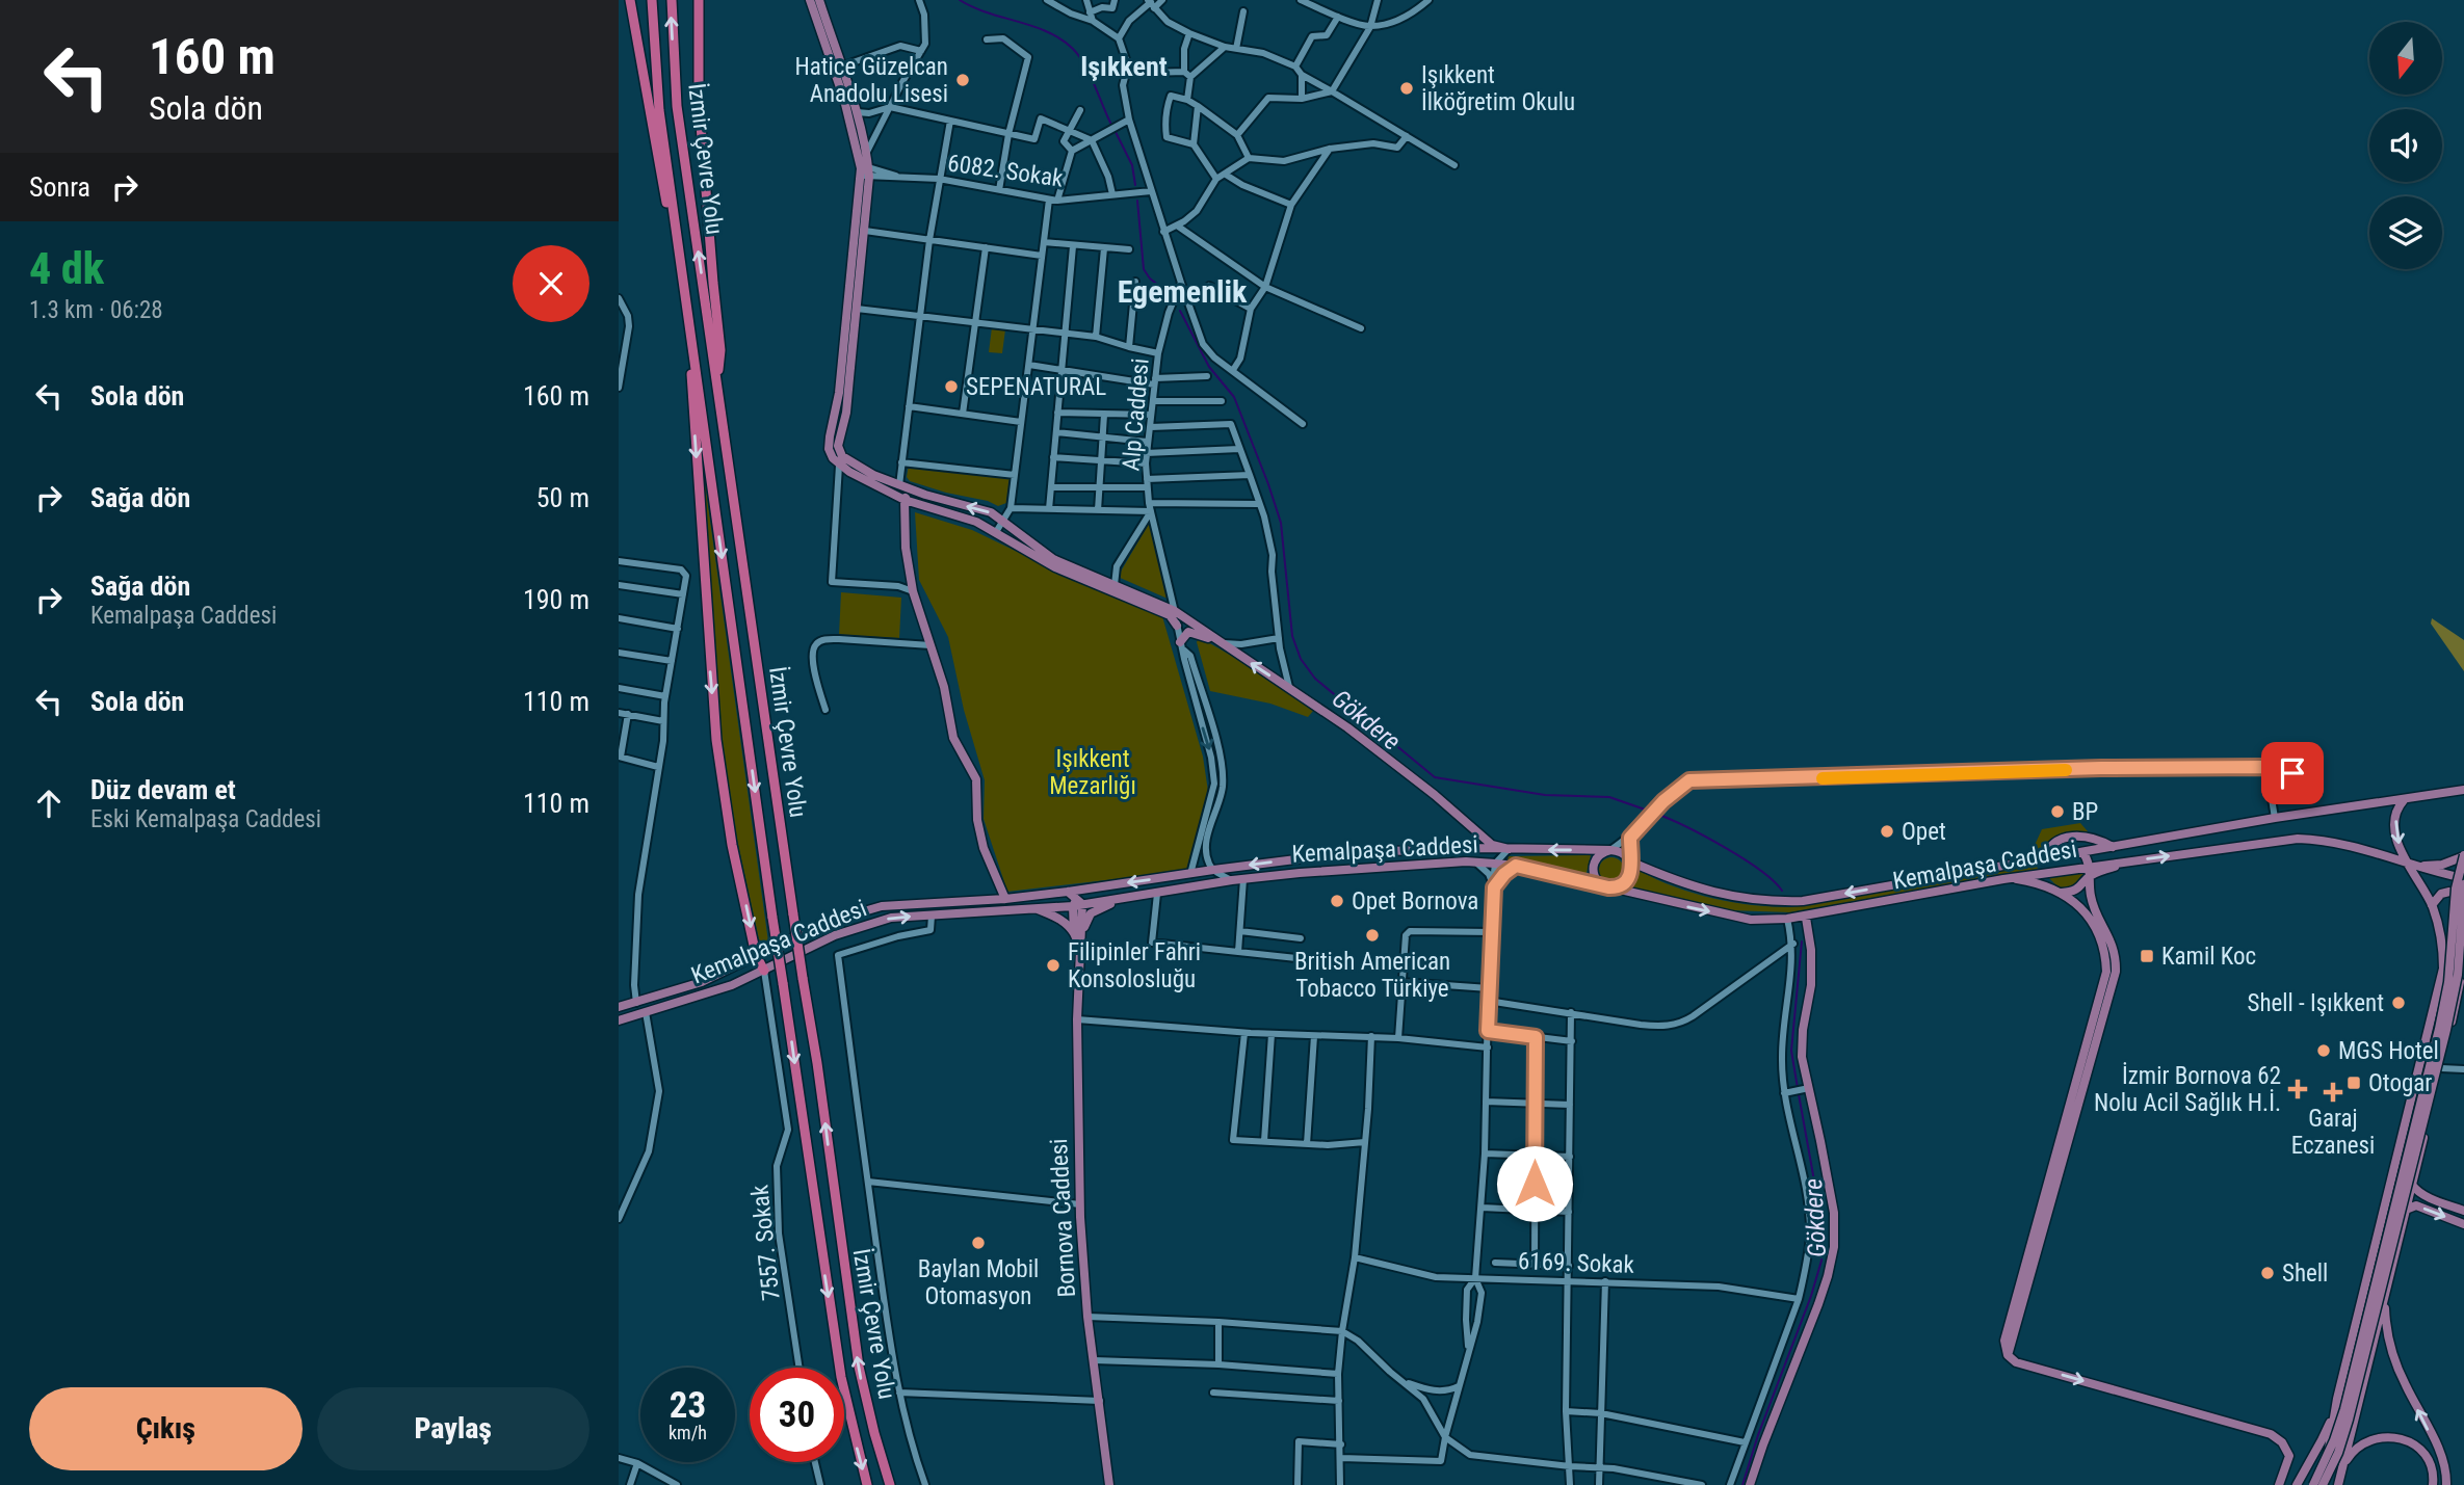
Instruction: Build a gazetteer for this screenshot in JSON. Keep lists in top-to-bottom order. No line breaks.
{"streets":{"highway":["İzmir Çevre Yolu"],"main road":["Kemalpaşa Caddesi","Bornova Caddesi"],"street":["6082. Sokak","Alp Caddesi","7557. Sokak","6169. Sokak"]},"crossings":[["Alp Caddesi","Kemalpaşa Caddesi"],["Kemalpaşa Caddesi","Bornova Caddesi"],["Kemalpaşa Caddesi","7557. Sokak"]],"districts":["Işıkkent","Egemenlik"],"water":["Gökdere"],"parks":["Işıkkent Mezarlığı"],"places":{"other":["Hatice Güzelcan Anadolu Lisesi","Işıkkent İlköğretim Okulu","SEPENATURAL","BP","Opet","Opet Bornova","British American Tobacco Türkiye","Filipinler Fahri Konsolosluğu","Shell - Işıkkent","MGS Hotel","Baylan Mobil Otomasyon","Shell"],"transit":["Kamil Koc","Otogar"],"health":["İzmir Bornova 62 Nolu Acil Sağlık H.İ.","Garaj Eczanesi"]},"north":"bottom","page":{"turn":["160 m","Sola dön"],"then":"Sonra","heading":["4 dk","1.3 km · 06:28"],"list":[{"name":"Sola dön","value":"160 m"},{"name":"Sağa dön","value":"50 m"},{"name":"Sağa dön","note":"Kemalpaşa Caddesi","value":"190 m"},{"name":"Sola dön","value":"110 m"},{"name":"Düz devam et","note":"Eski Kemalpaşa Caddesi","value":"110 m"}],"speed":"23 km/h","limit":"30","buttons":["Çıkış","Paylaş"]}}
